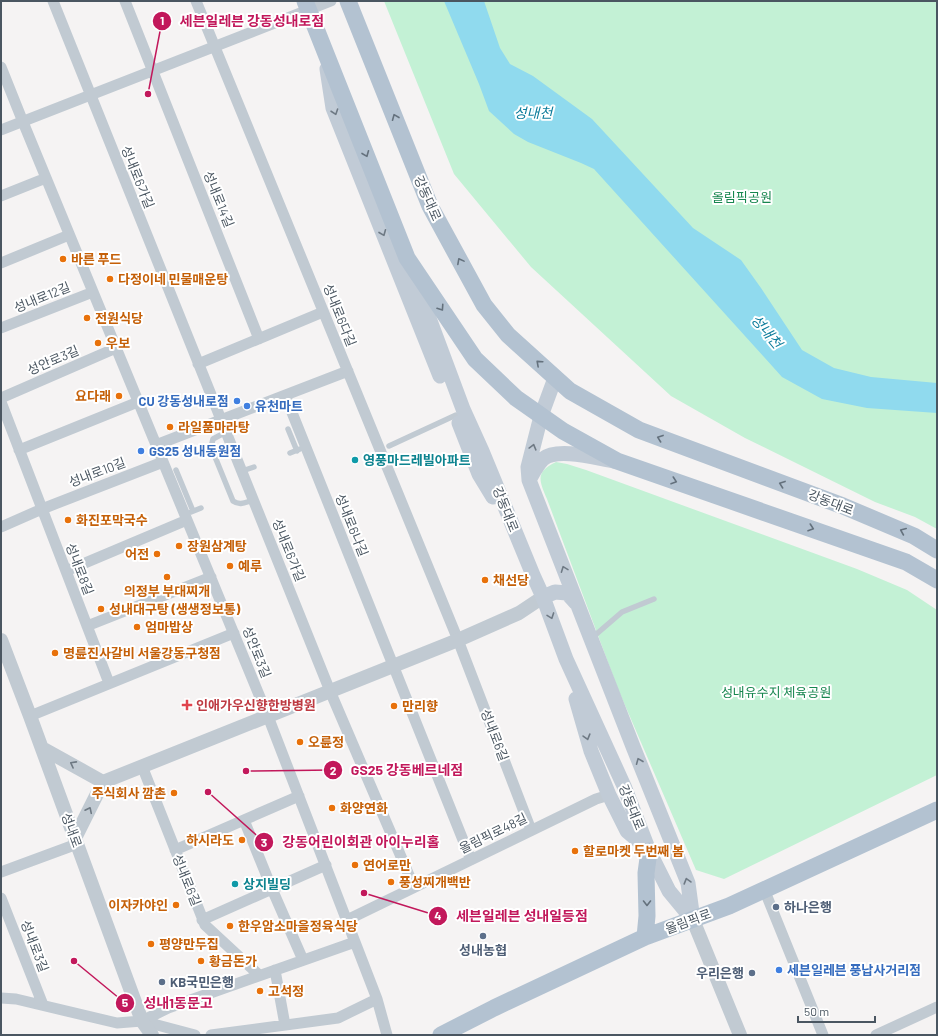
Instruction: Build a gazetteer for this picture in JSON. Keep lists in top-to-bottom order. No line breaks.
{"streets":{"main road":["강동대로","올림픽로"],"street":["성내로6가길","성내로14길","성내로12길","성내로6다길","성안로3길","성내로10길","성내로6나길","성내로8길","성내로6길","성내로","올림픽로48길","성내로3길"]},"crossings":[["강동대로","올림픽로"],["성내로12길","성안로3길"],["성내로6다길","성내로6길"],["성안로3길","성내로10길"],["성내로10길","성내로8길"],["성내로6길","올림픽로48길"]],"water":["성내천"],"parks":["올림픽공원","성내유수지 체육공원"],"places":{"other":["세븐일레븐 강동성내로점","바른 푸드","다정이네 민물매운탕","전원식당","우보","요다래","CU 강동성내로점","유천마트","라일품마라탕","GS25 성내동원점","영풍마드레빌아파트","화진포막국수","장원삼계탕","어전","예루","의정부 부대찌개","채선당","성내대구탕 (생생정보통)","엄마밥상","명륜진사갈비 서울강동구청점","만리향","오륜정","GS25 강동베르네점","강동어린이회관 아이누리홀","주식회사 깜촌","화양연화","하시라도","할로마켓 두번째 봄","연어로만","풍성찌개백반","상지빌딩","세븐일레븐 성내일등점","이자카야인","하나은행","한우암소마을정육식당","성내농협","평양만두집","성내1동문고","황금돈가","세븐일레븐 풍납사거리점","우리은행","KB국민은행","고석정"],"health":["인애가우신향한방병원"]},"scale_bar":"50 m"}
